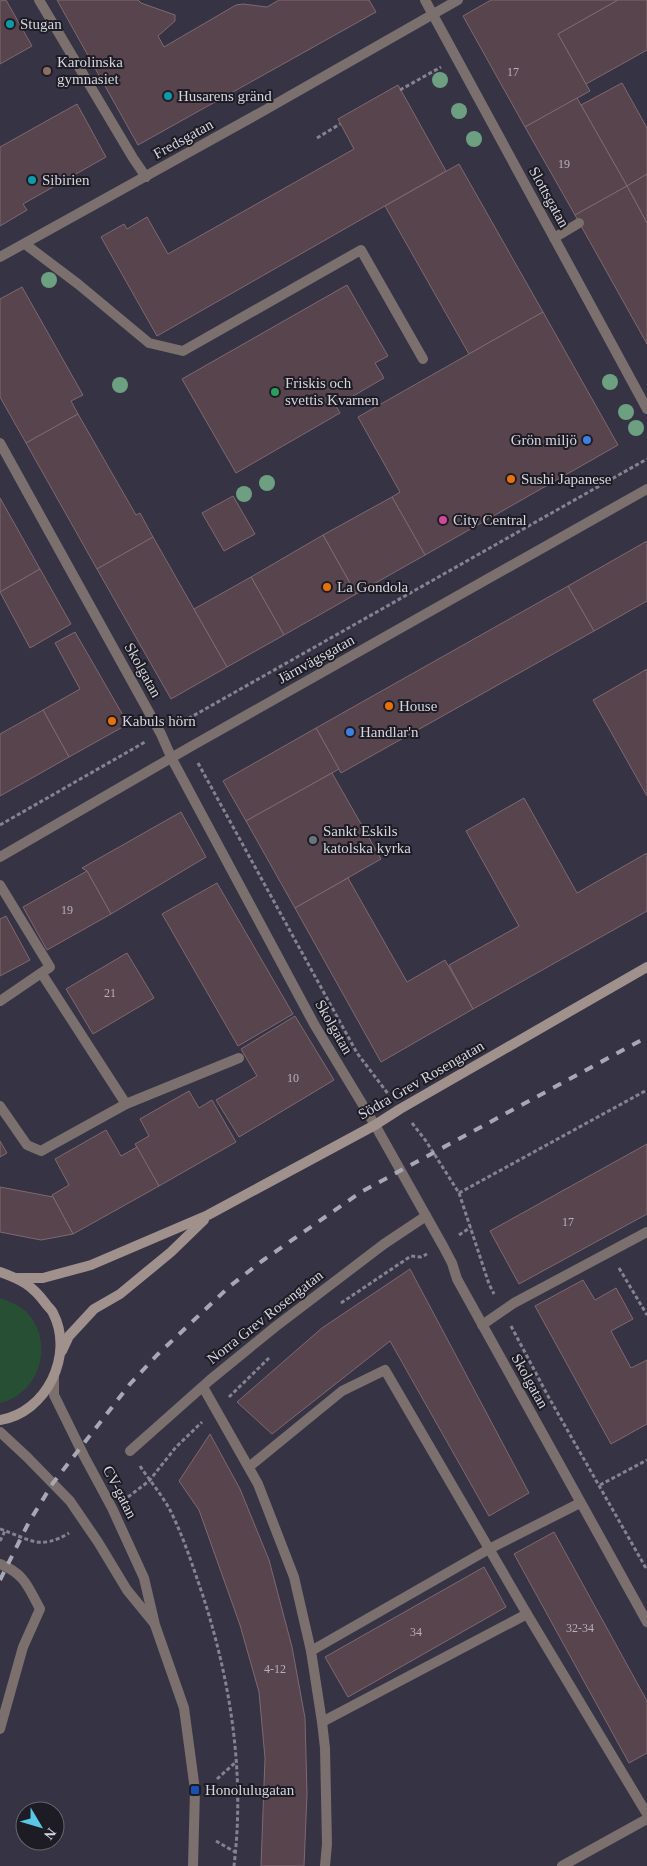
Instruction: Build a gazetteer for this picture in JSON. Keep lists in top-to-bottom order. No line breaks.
{"streets":{"main road":["Södra Grev Rosengatan"],"street":["Fredsgatan","Slottsgatan","Järnvägsgatan","Skolgatan","Norra Grev Rosengatan","CV-gatan"]},"crossings":[["Fredsgatan","Slottsgatan"],["Järnvägsgatan","Skolgatan"],["Skolgatan","Södra Grev Rosengatan"],["Skolgatan","Norra Grev Rosengatan"],["Södra Grev Rosengatan","CV-gatan"]],"places":{"other":["Stugan","Karolinska gymnasiet","Husarens gränd","Sibirien","Friskis och svettis Kvarnen","Grön miljö","Sushi Japanese","City Central","La Gondola","House","Kabuls hörn","Handlar'n","Sankt Eskils katolska kyrka"],"transit":["Honolulugatan"]},"house_numbers":["17","19","19","21","10","17","32-34","34","4-12"],"north":"bottom right"}
